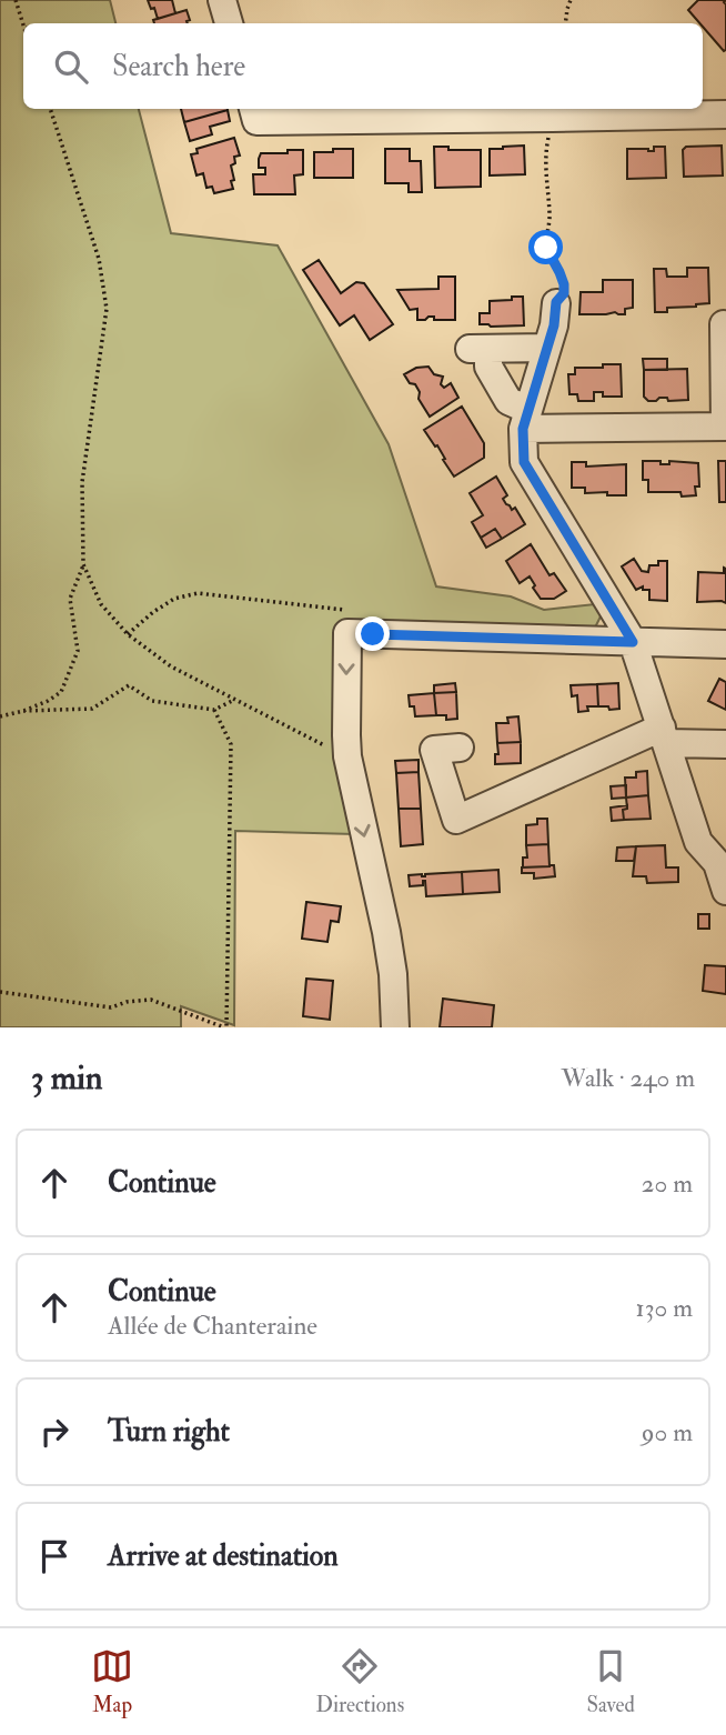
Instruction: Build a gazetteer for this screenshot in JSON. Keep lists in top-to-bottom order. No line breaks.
{"page":{"search":"Search here","heading":["3 min","Walk · 240 m"],"list":[["Continue","20 m"],["Continue","Allée de Chanteraine","130 m"],["Turn right","90 m"],"Arrive at destination"],"nav":["Map","Directions","Saved"]}}
